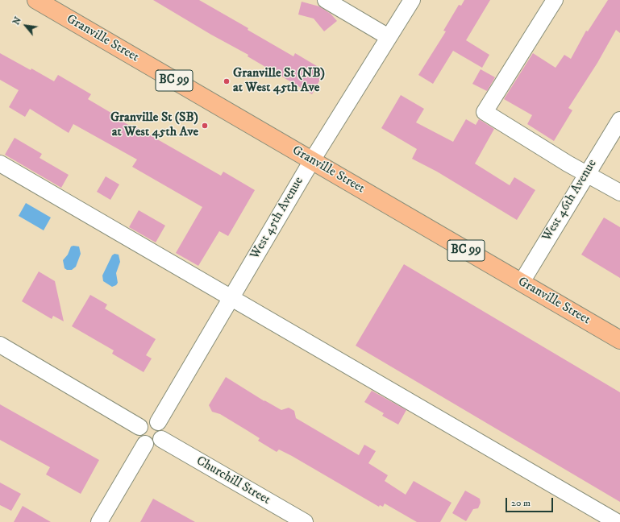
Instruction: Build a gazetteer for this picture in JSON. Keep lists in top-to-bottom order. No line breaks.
{"streets":{"highway":["Granville Street","BC 99"],"street":["West 46th Avenue","West 45th Avenue","Churchill Street"]},"crossings":[["Granville Street","West 46th Avenue"],["Granville Street","West 45th Avenue"],["West 45th Avenue","Churchill Street"]],"places":["Granville St (NB) at West 45th Ave","Granville St (SB) at West 45th Ave"],"scale_bar":"20 m","north":"top left"}
